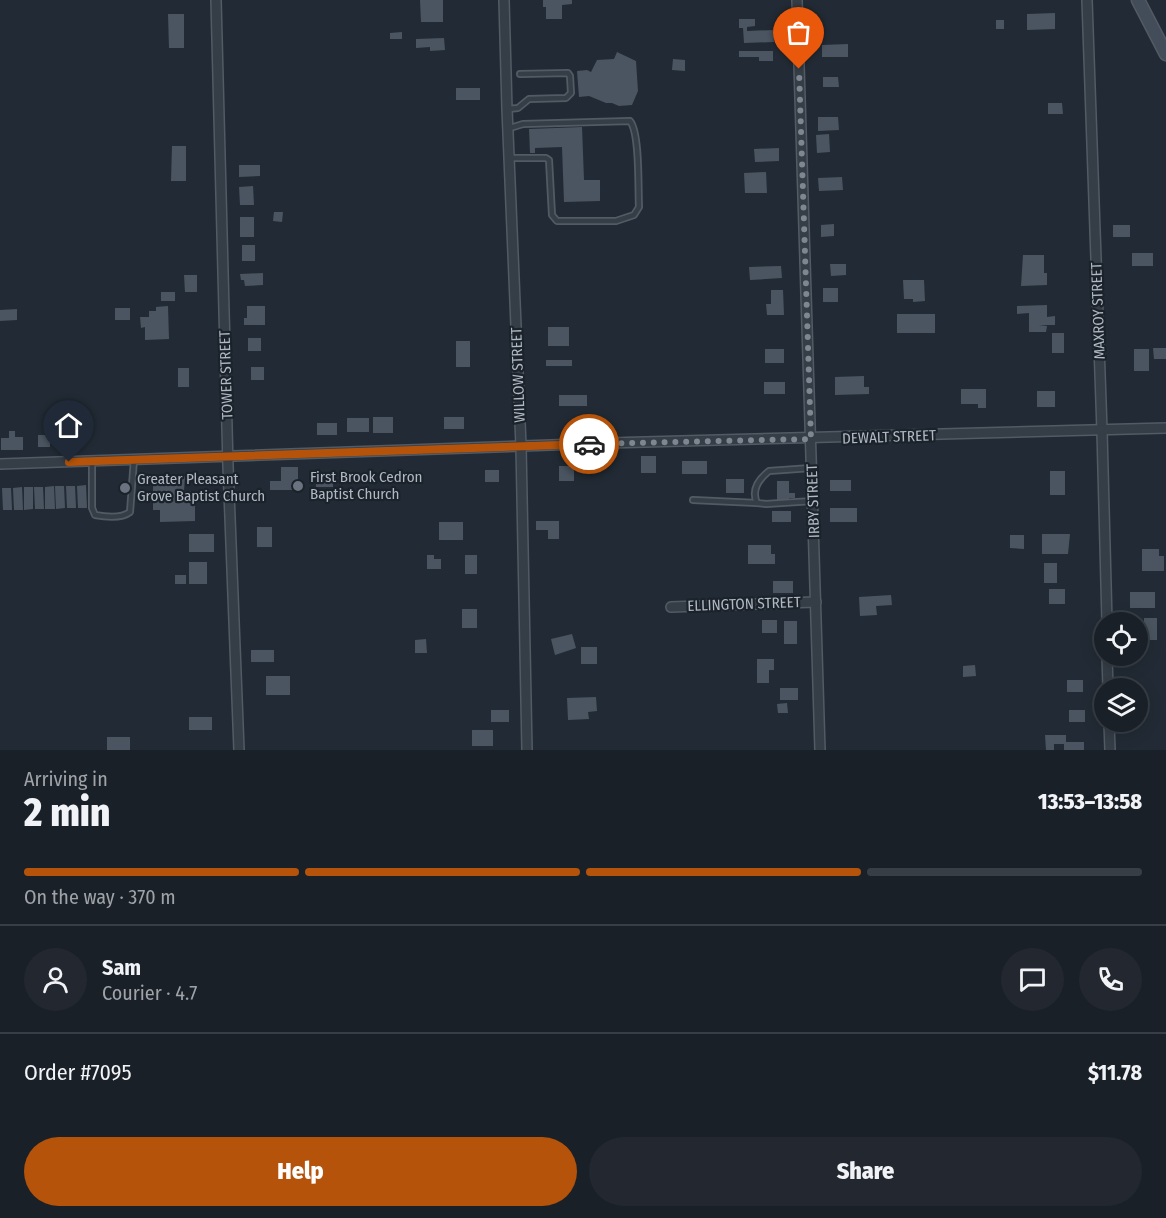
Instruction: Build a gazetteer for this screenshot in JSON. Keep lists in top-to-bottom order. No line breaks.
{"streets":{"street":["MAXROY STREET","TOWER STREET","WILLOW STREET","DEWALT STREET","IRBY STREET","ELLINGTON STREET"]},"crossings":[["MAXROY STREET","DEWALT STREET"],["TOWER STREET","DEWALT STREET"],["WILLOW STREET","DEWALT STREET"],["DEWALT STREET","IRBY STREET"],["IRBY STREET","ELLINGTON STREET"]],"places":["First Brook Cedron Baptist Church","Greater Pleasant Grove Baptist Church"],"page":{"heading":["2 min","Arriving in","13:53–13:58"],"panel":["Sam","Courier · 4.7","Order #7095","$11.78"],"bar":"On the way · 370 m","buttons":["Help","Share"]}}
